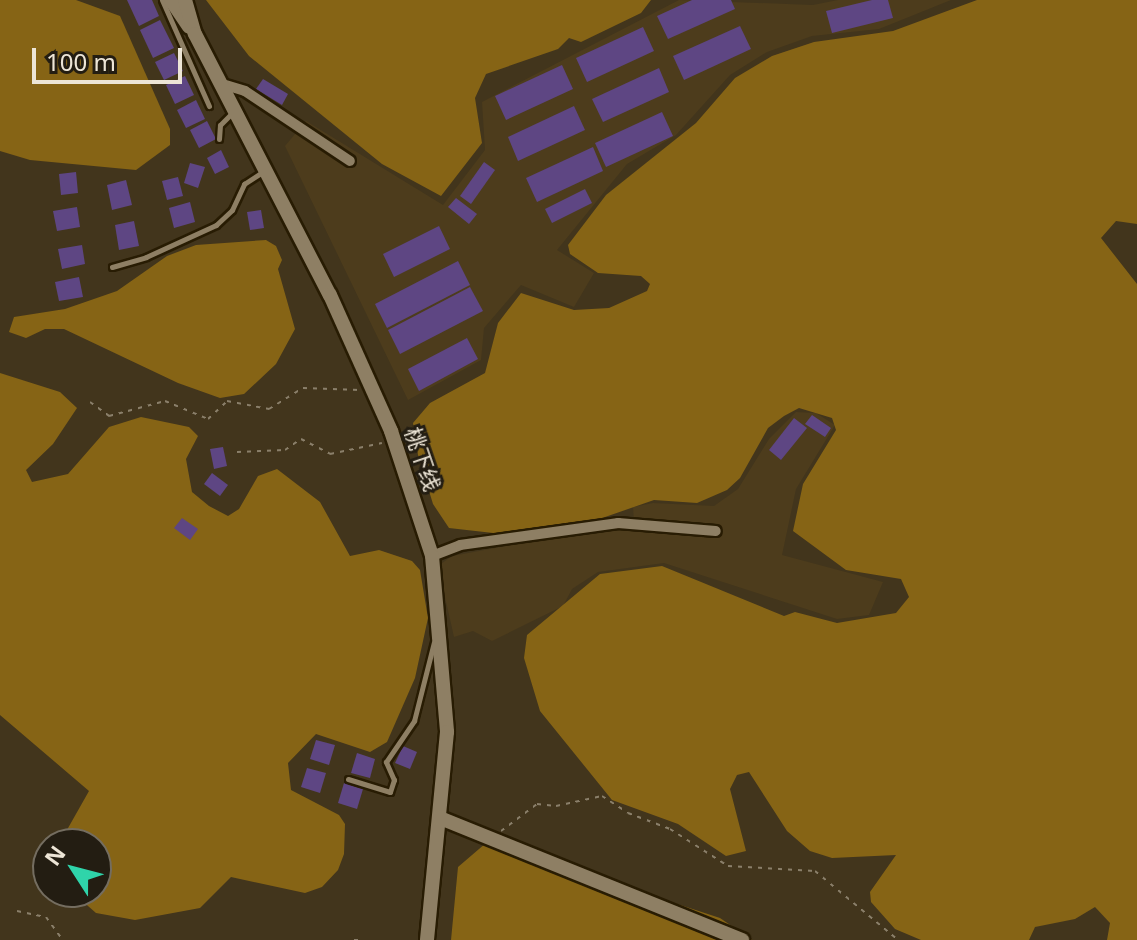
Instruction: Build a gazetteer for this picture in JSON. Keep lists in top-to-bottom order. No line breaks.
{"streets":{"main road":["桃下线"]},"scale_bar":"100 m","north":"top left"}
